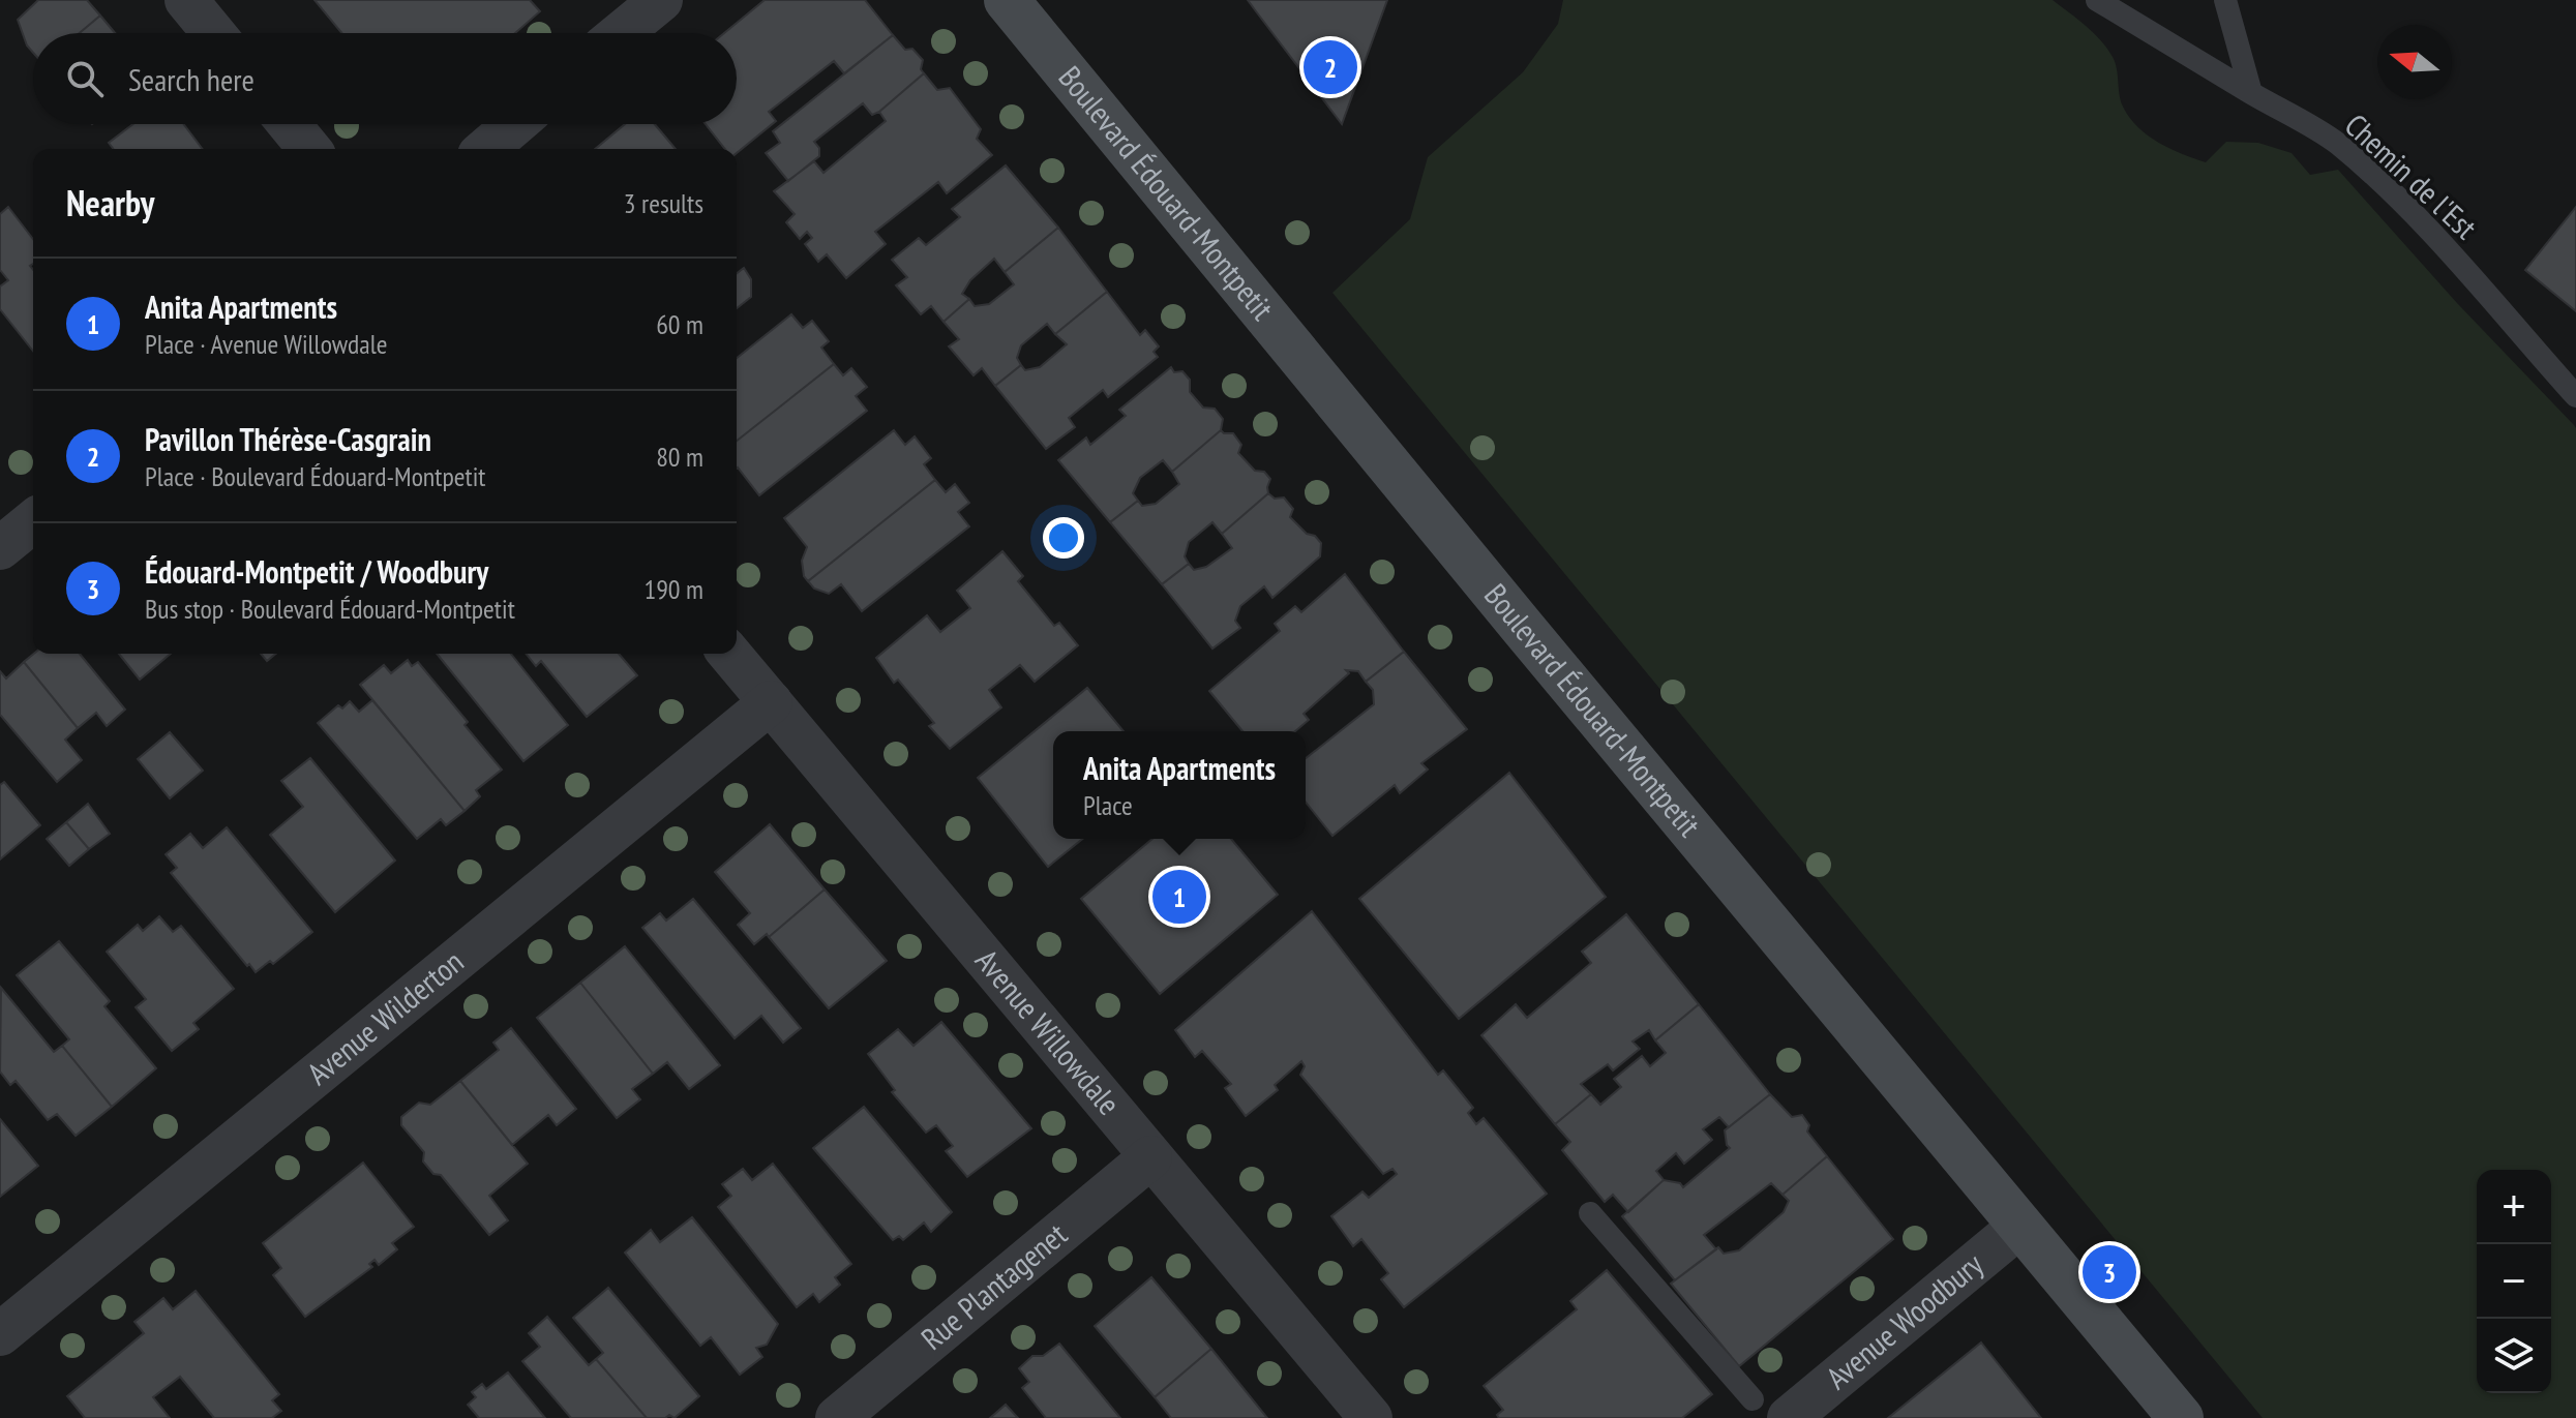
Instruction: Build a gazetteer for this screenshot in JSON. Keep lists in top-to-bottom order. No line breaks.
{"streets":{"street":["Boulevard Édouard-Montpetit","Avenue Wilderton","Avenue Willowdale","Rue Plantagenet","Avenue Woodbury"],"lane":["Chemin de l'Est"]},"crossings":[["Boulevard Édouard-Montpetit","Avenue Woodbury"],["Avenue Wilderton","Avenue Willowdale"],["Avenue Willowdale","Rue Plantagenet"]],"north":"left","page":{"search":"Search here","pins":["2","1","3"],"heading":["Nearby","3 results"],"list":[{"mark":"1","name":"Anita Apartments","note":"Place · Avenue Willowdale","value":"60 m"},{"mark":"2","name":"Pavillon Thérèse-Casgrain","note":"Place · Boulevard Édouard-Montpetit","value":"80 m"},{"mark":"3","name":"Édouard-Montpetit / Woodbury","note":"Bus stop · Boulevard Édouard-Montpetit","value":"190 m"}],"popup":["Anita Apartments","Place"],"map_buttons":["+","−"]}}
